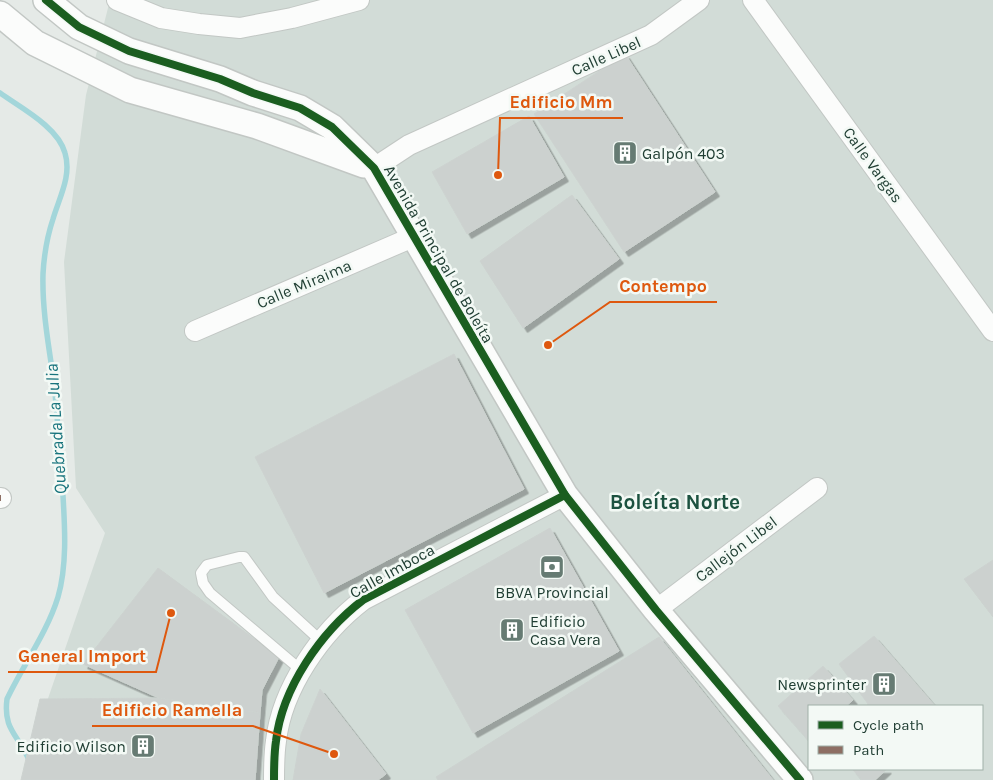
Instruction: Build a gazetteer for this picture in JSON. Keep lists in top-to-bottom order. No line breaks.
{"streets":{"street":["Calle Libel","Calle Vargas","Avenida Principal de Boleíta","Calle Miraima","Callejón Libel","Calle Imboca"]},"crossings":[["Calle Libel","Avenida Principal de Boleíta"],["Avenida Principal de Boleíta","Calle Miraima"],["Avenida Principal de Boleíta","Callejón Libel"],["Avenida Principal de Boleíta","Calle Imboca"]],"districts":["Boleíta Norte"],"water":["Quebrada La Julia"],"places":{"building":["Galpón 403","Edificio Casa Vera","Newsprinter","Edificio Wilson"],"other":["Edificio Mm","Contempo","General Import","Edificio Ramella"],"bank":["BBVA Provincial"]},"legend":["Cycle path","Path"]}
